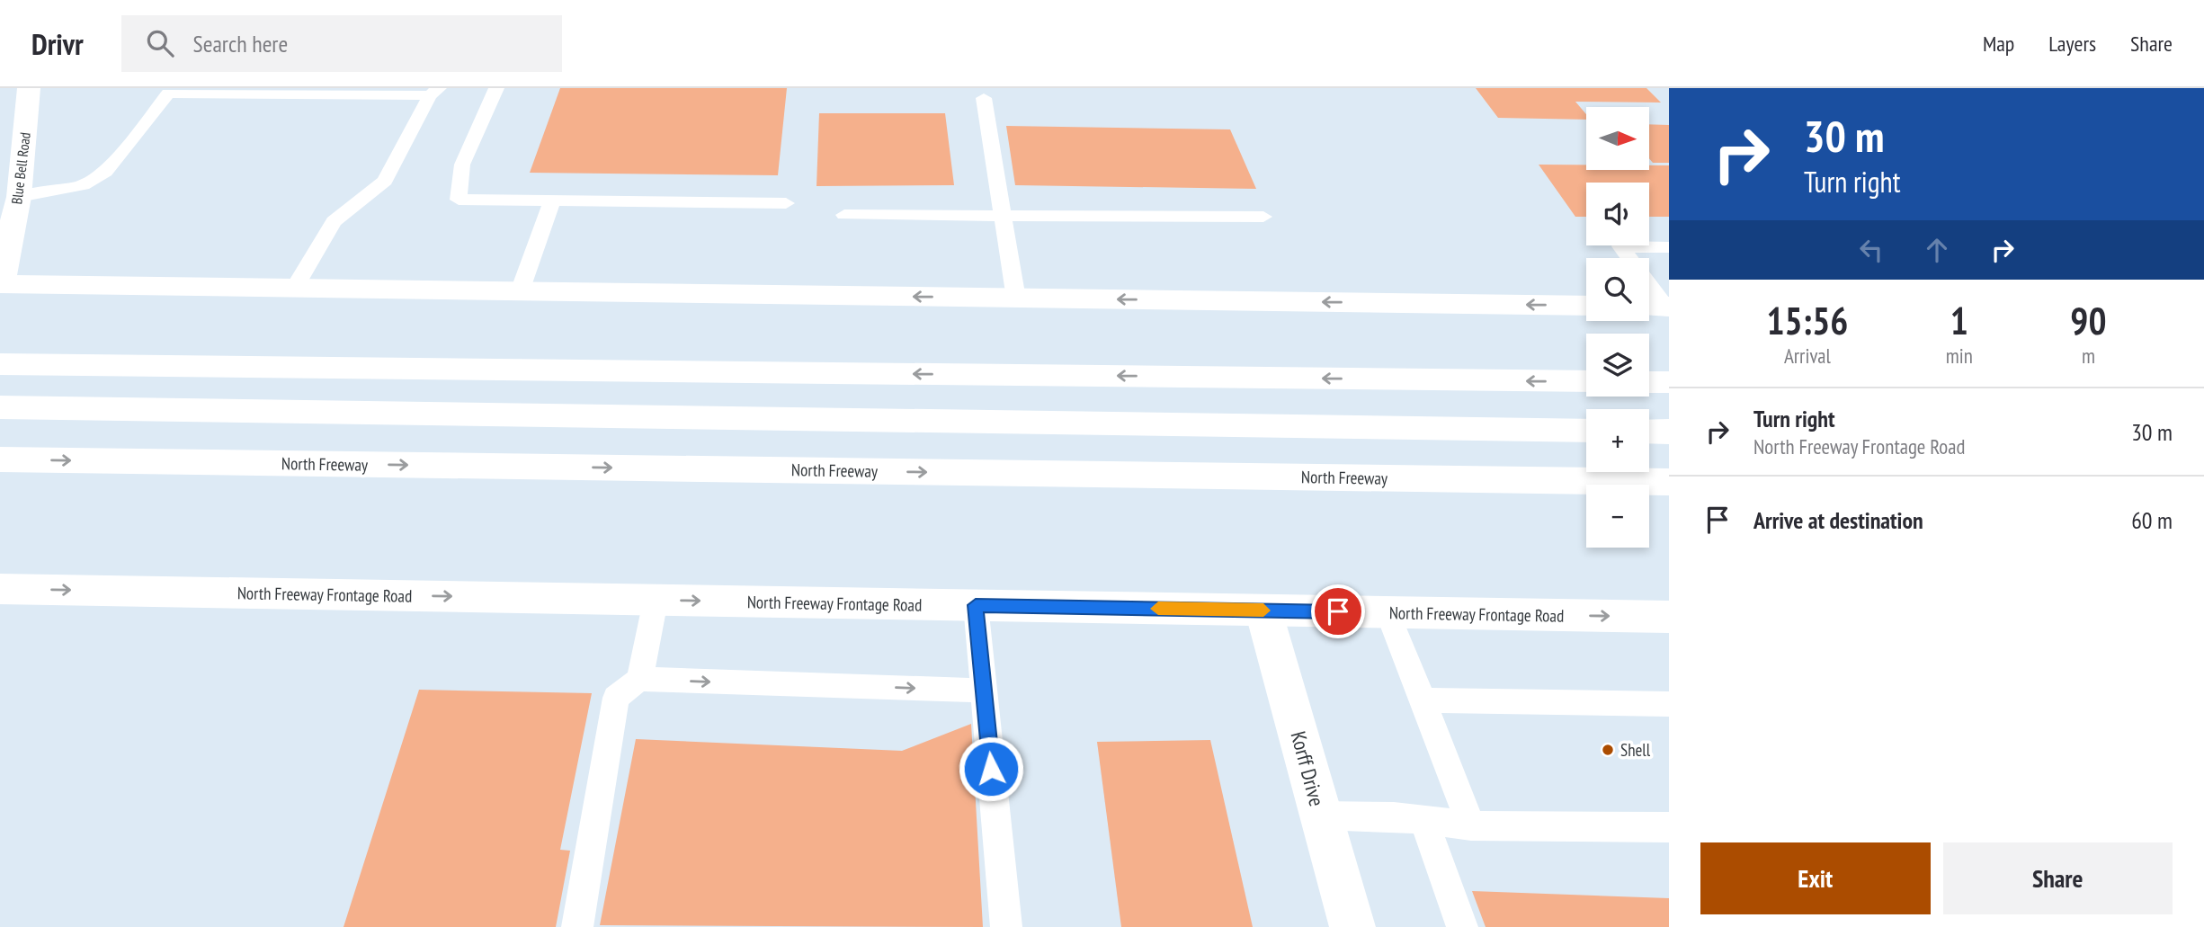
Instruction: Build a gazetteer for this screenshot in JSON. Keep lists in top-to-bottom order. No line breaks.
{"streets":{"main road":["Blue Bell Road","North Freeway","North Freeway Frontage Road","Korff Drive"]},"crossings":[["North Freeway Frontage Road","Korff Drive"]],"places":["Shell"],"north":"right","page":{"header":"Drivr","search":"Search here","nav":["Map","Layers","Share"],"turn":["30 m","Turn right"],"map_buttons":["+","−"],"eta":["15:56","Arrival","1","min","90","m"],"list":[{"name":"Turn right","note":"North Freeway Frontage Road","value":"30 m"},{"name":"Arrive at destination","value":"60 m"}],"buttons":["Exit","Share"]}}
